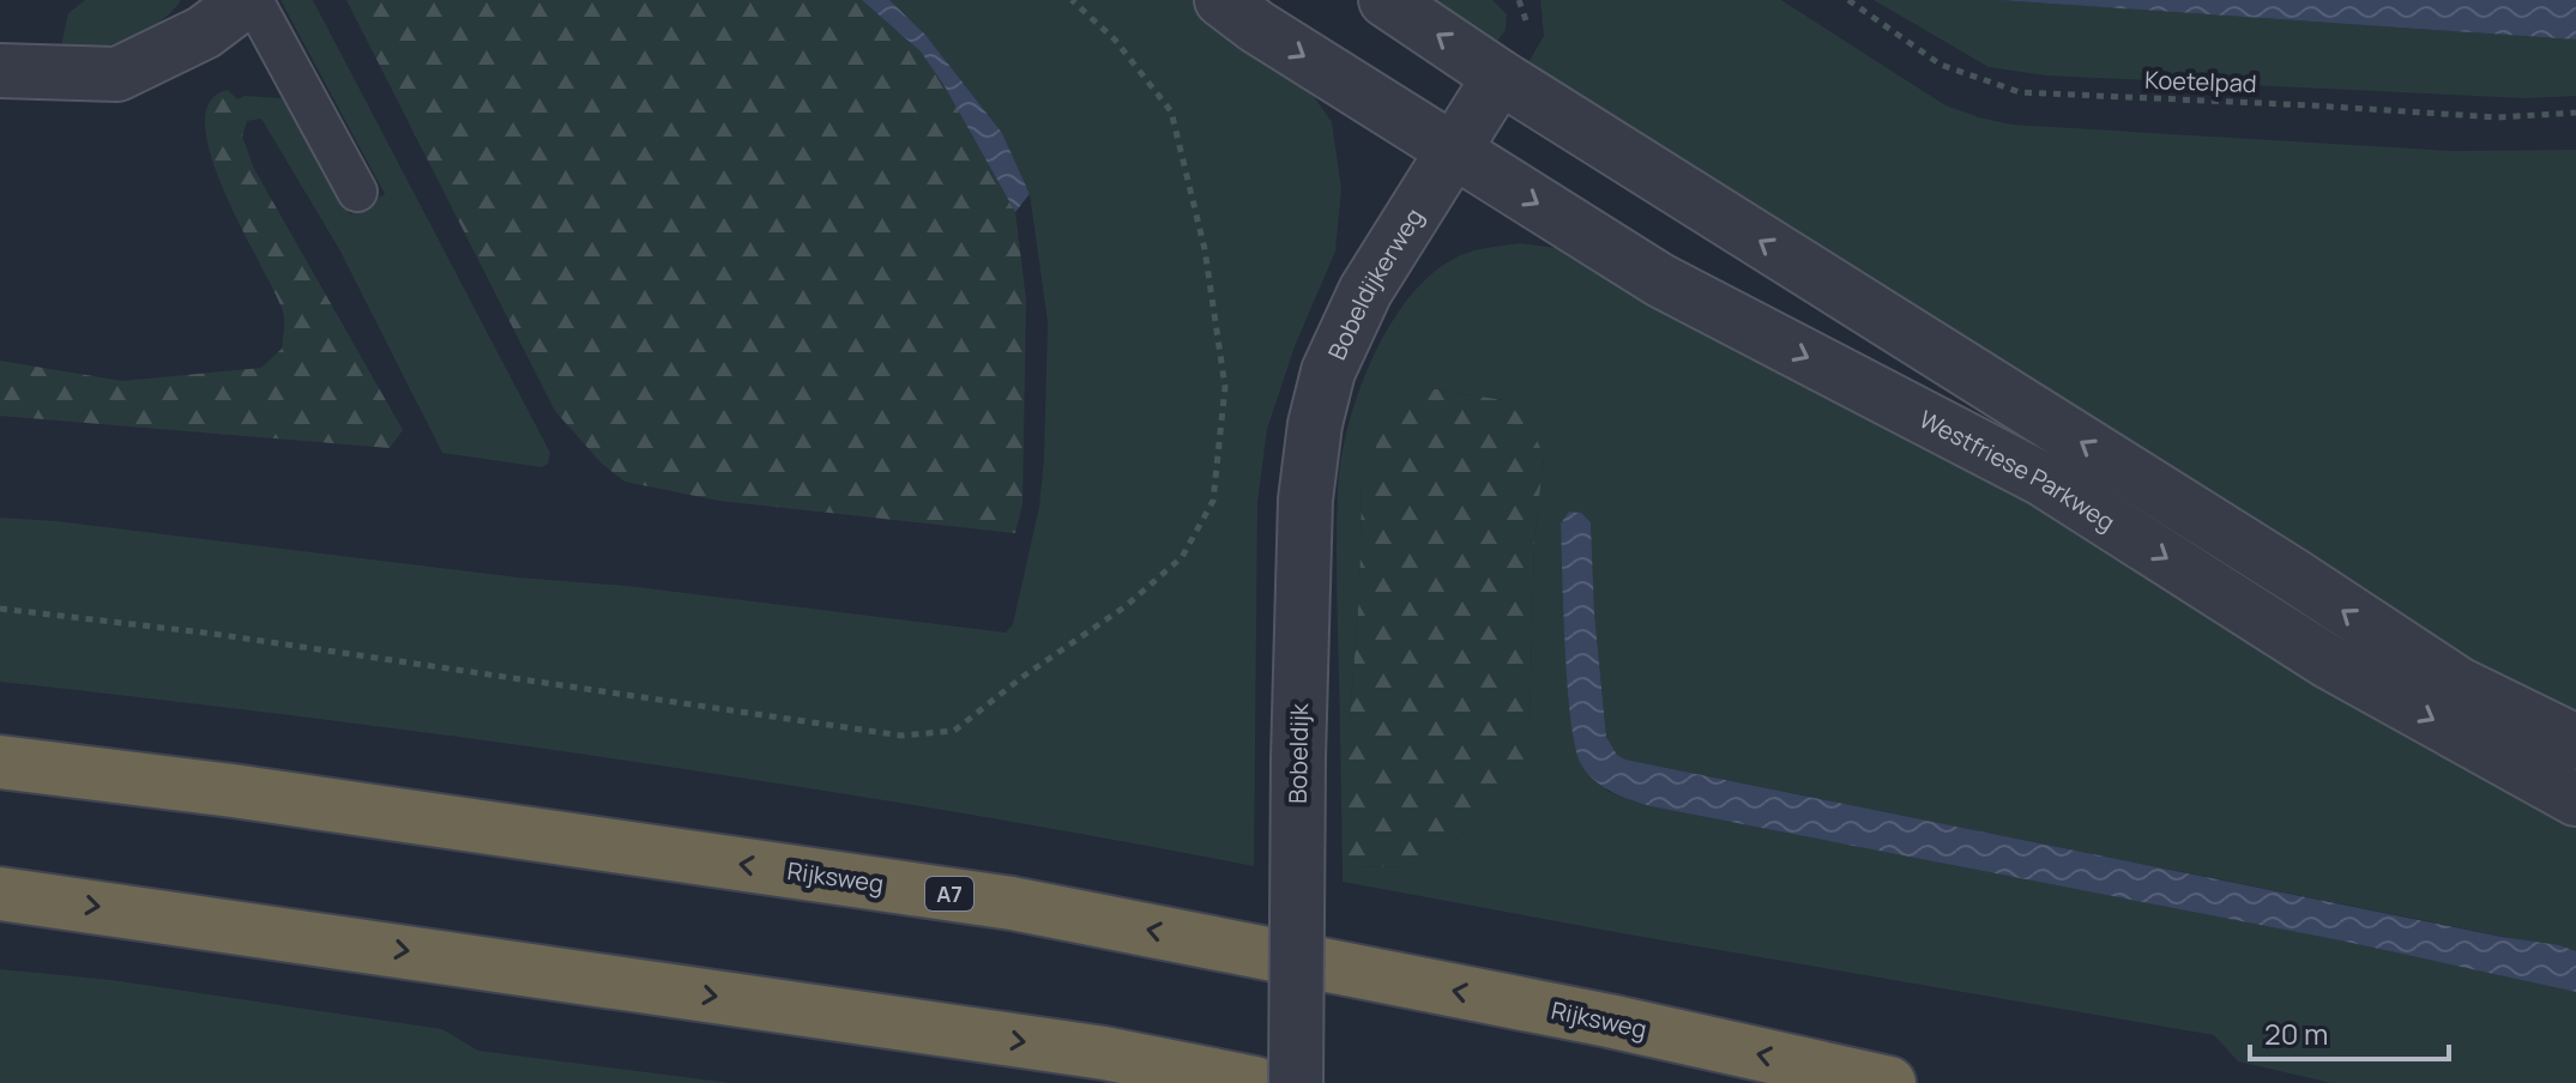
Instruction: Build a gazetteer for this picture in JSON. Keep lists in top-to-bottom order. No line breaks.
{"streets":{"highway":["Rijksweg","A7"],"street":["Bobeldijkerweg","Westfriese Parkweg","Bobeldijk"],"path":["Koetelpad"]},"crossings":[["Bobeldijkerweg","Westfriese Parkweg"],["Bobeldijkerweg","Bobeldijk"]],"scale_bar":"20 m"}
